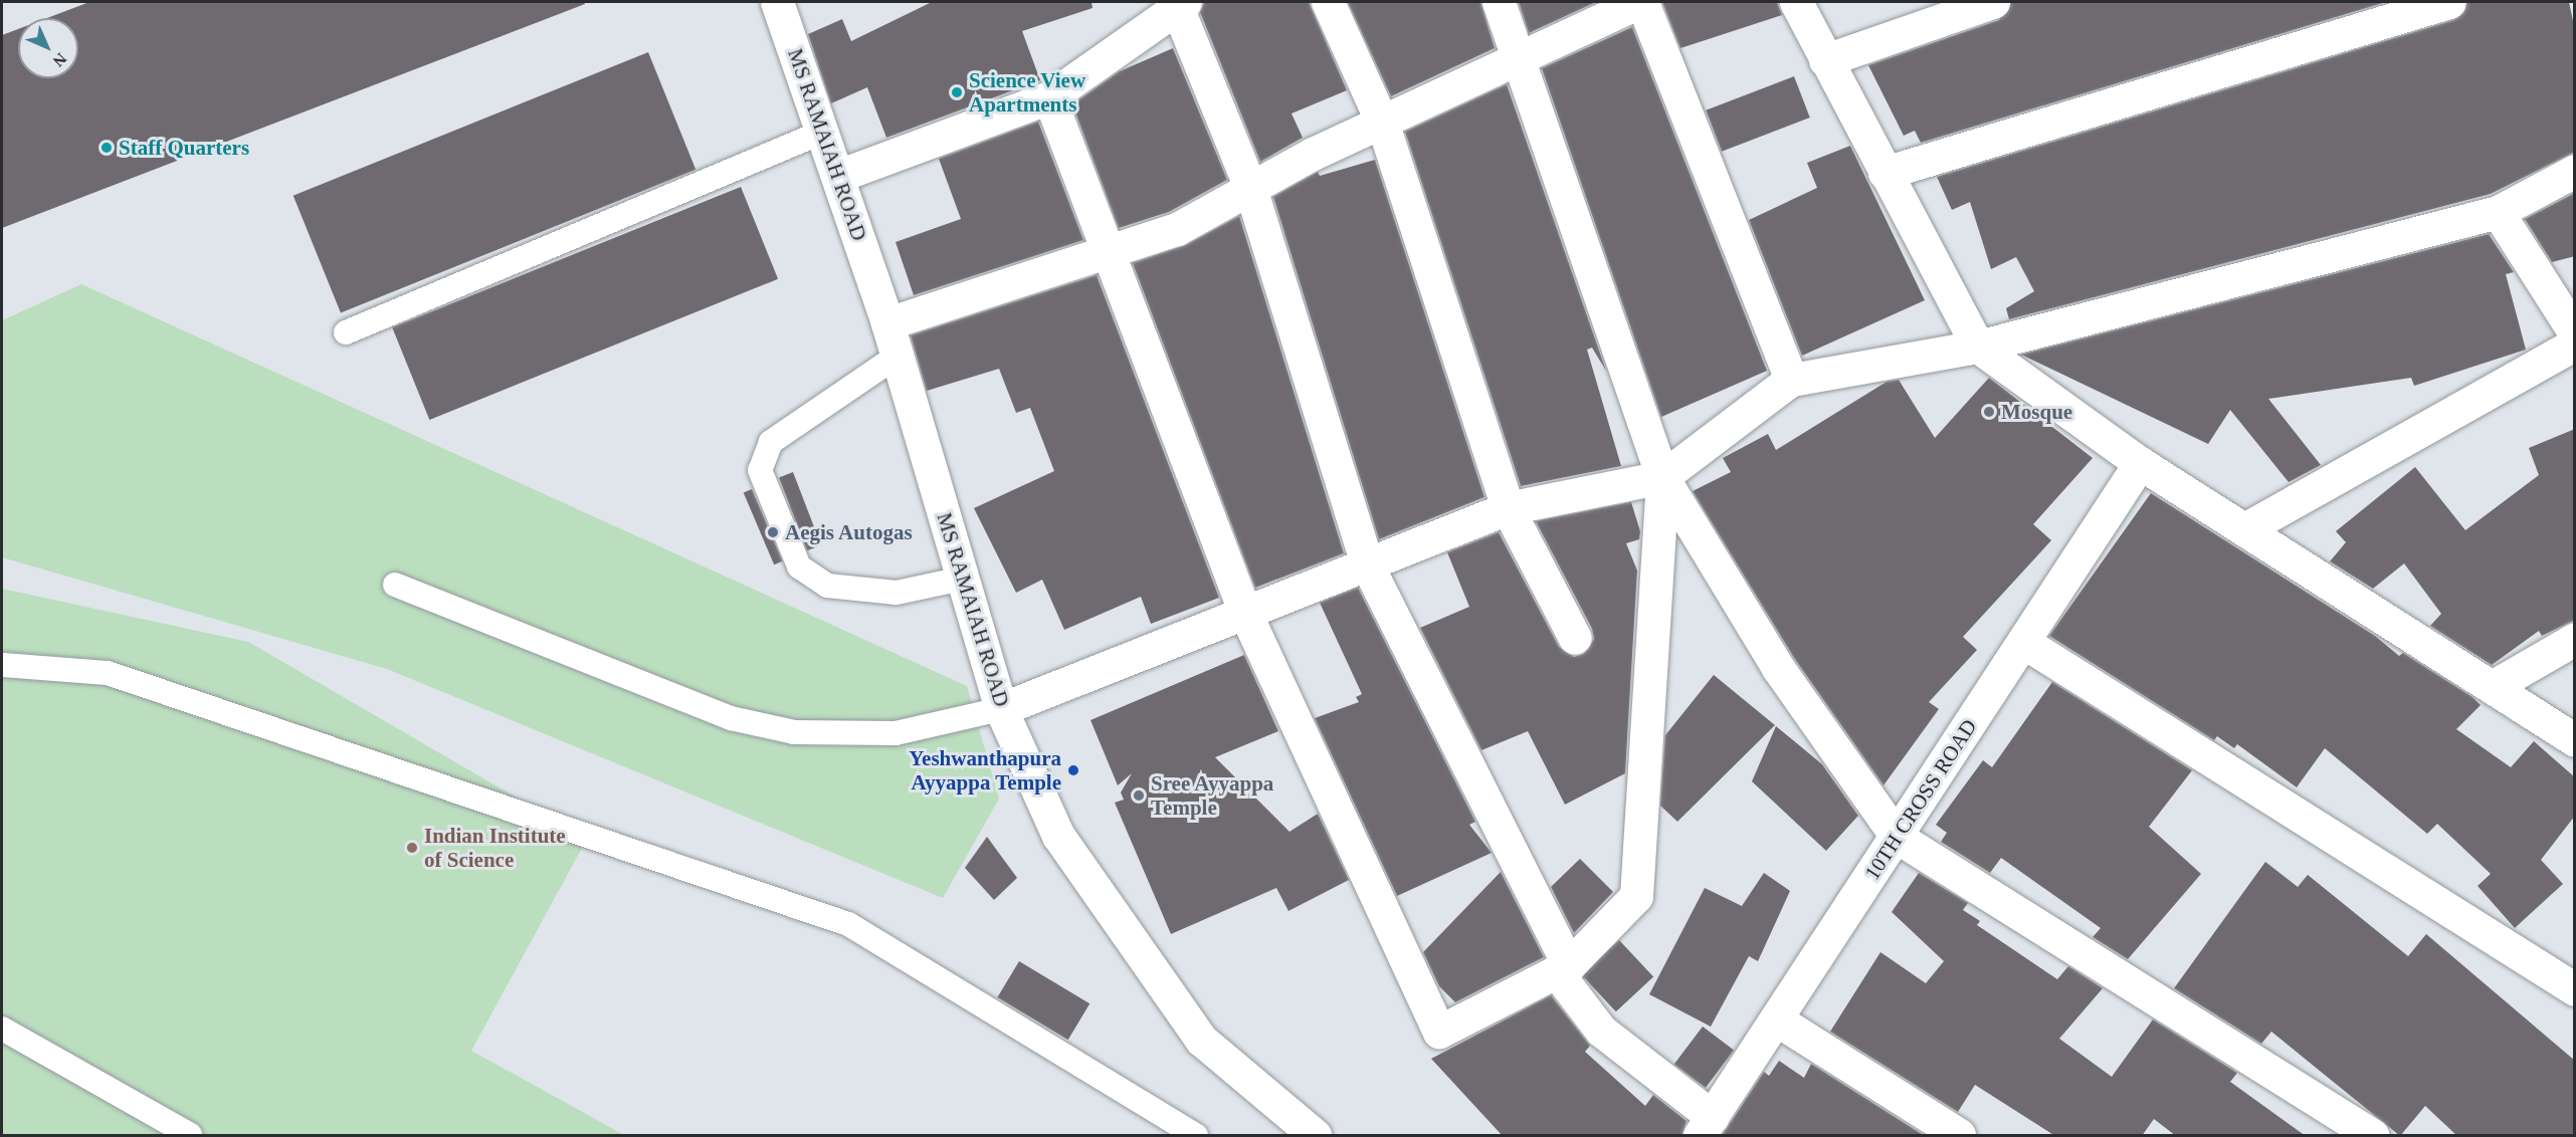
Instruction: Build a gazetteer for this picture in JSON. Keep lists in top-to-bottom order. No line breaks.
{"streets":{"street":["MS RAMAIAH ROAD","10TH CROSS ROAD"]},"places":["Science View Apartments","Staff Quarters","Mosque","Aegis Autogas","Yeshwanthapura Ayyappa Temple","Sree Ayyappa Temple","Indian Institute of Science"],"north":"bottom right"}
